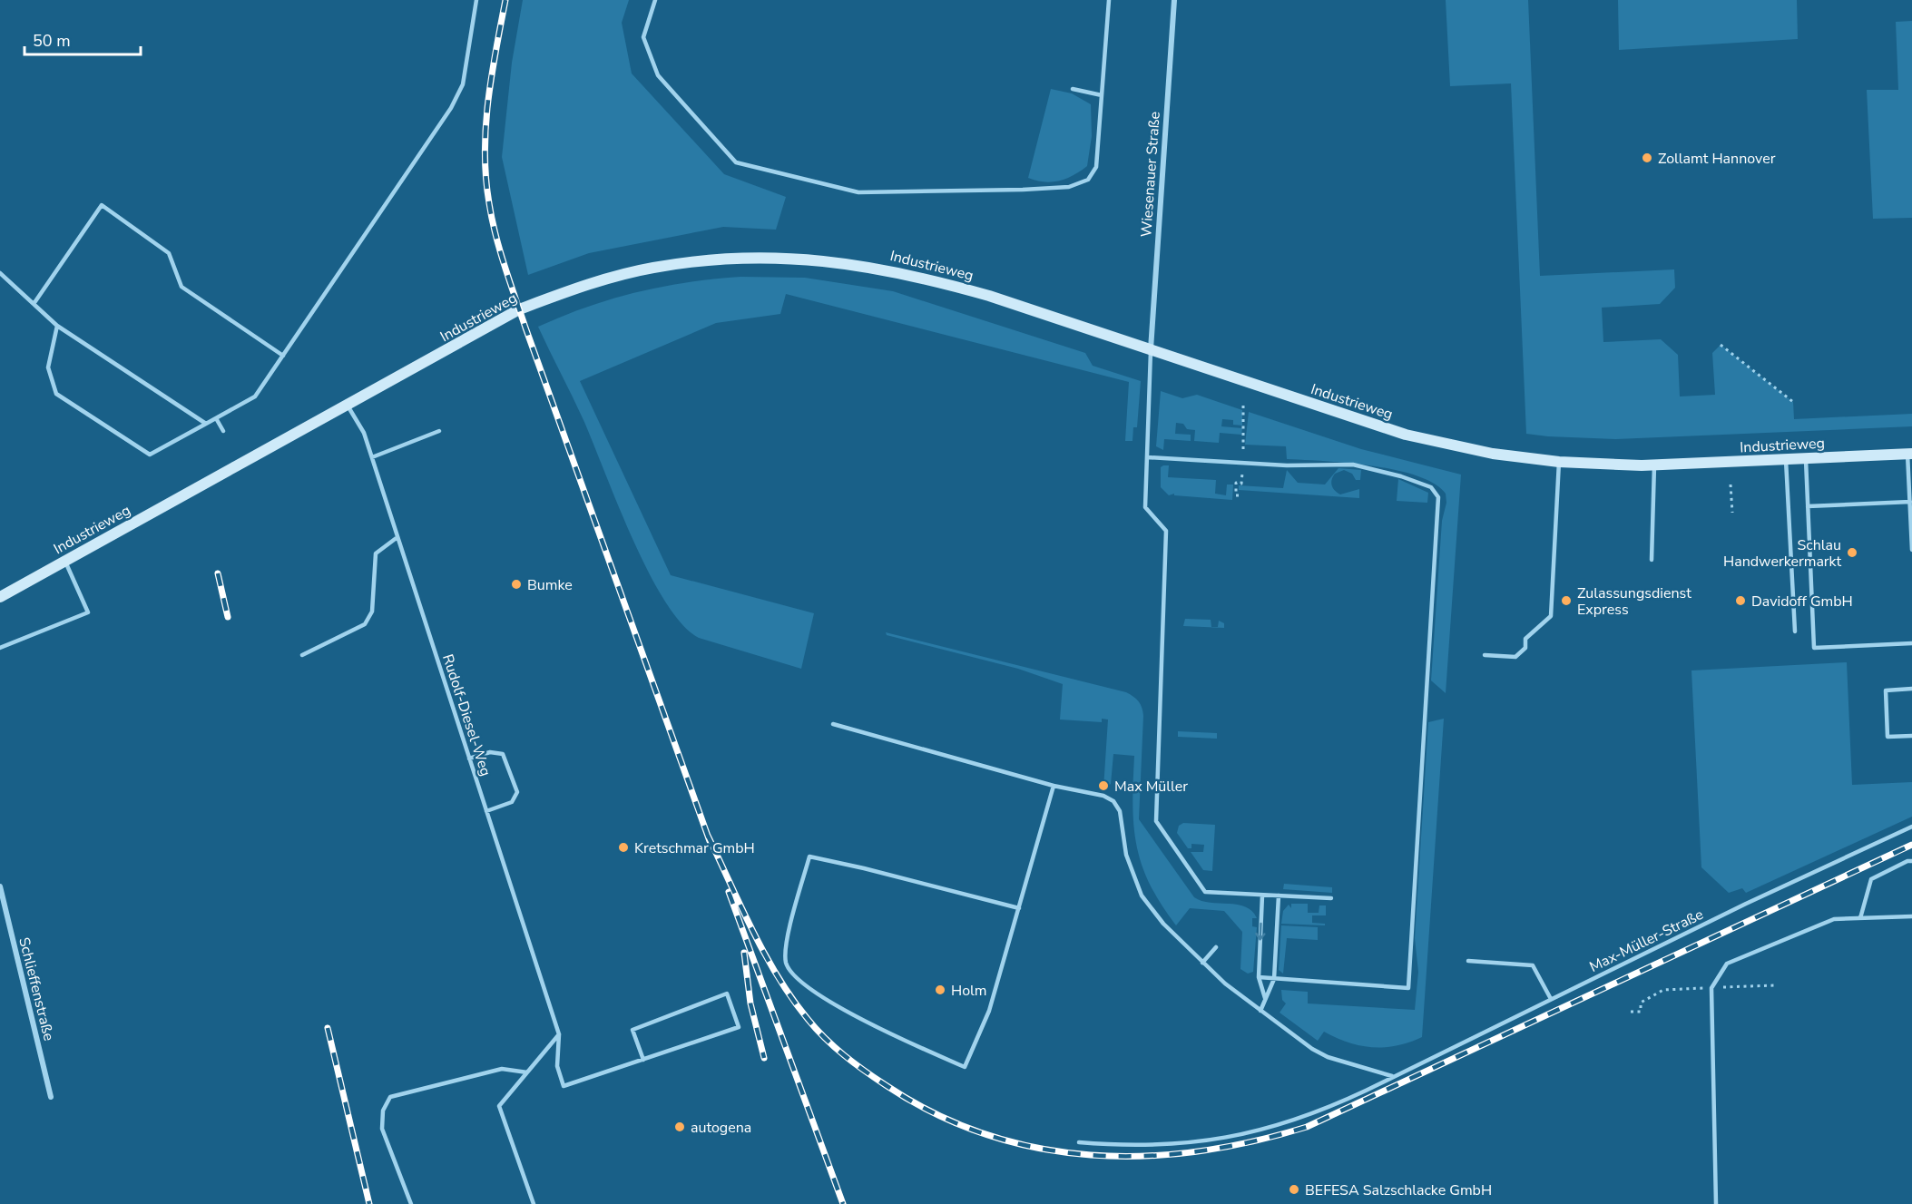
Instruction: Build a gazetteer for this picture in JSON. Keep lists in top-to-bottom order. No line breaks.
{"streets":{"street":["Wiesenauer Straße","Industrieweg","Schlieffenstraße"],"lane":["Rudolf-Diesel-Weg","Max-Müller-Straße"]},"crossings":[["Wiesenauer Straße","Industrieweg"],["Industrieweg","Rudolf-Diesel-Weg"]],"places":["Zollamt Hannover","Schlau Handwerkermarkt","Bumke","Zulassungsdienst Express","Davidoff GmbH","Max Müller","Kretschmar GmbH","Holm","autogena","BEFESA Salzschlacke GmbH"],"scale_bar":"50 m"}
